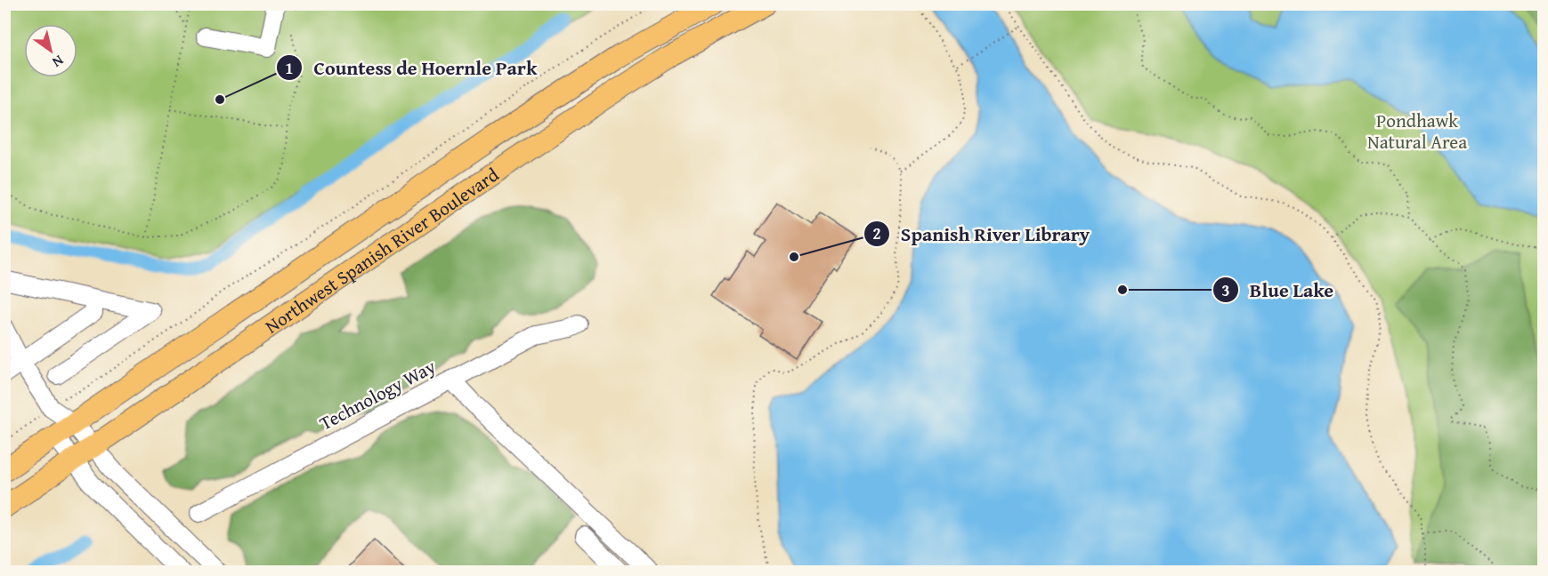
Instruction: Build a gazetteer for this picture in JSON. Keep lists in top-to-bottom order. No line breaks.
{"streets":{"main road":["Northwest Spanish River Boulevard"],"street":["Technology Way"]},"parks":["Pondhawk Natural Area"],"places":["Countess de Hoernle Park","Spanish River Library","Blue Lake"],"north":"bottom right"}
